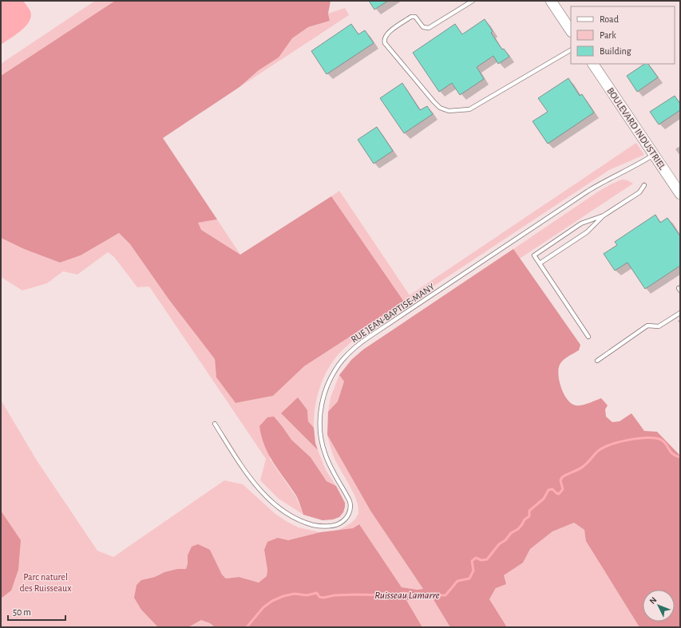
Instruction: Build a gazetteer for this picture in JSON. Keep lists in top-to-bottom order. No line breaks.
{"streets":{"street":["BOULEVARD INDUSTRIEL"],"lane":["RUE JEAN-BAPTISE-MANY"]},"crossings":[["BOULEVARD INDUSTRIEL","RUE JEAN-BAPTISE-MANY"]],"water":["Ruisseau Lamarre"],"parks":["Parc naturel des Ruisseaux"],"legend":["Road","Park","Building"],"scale_bar":"50 m","north":"top left"}
